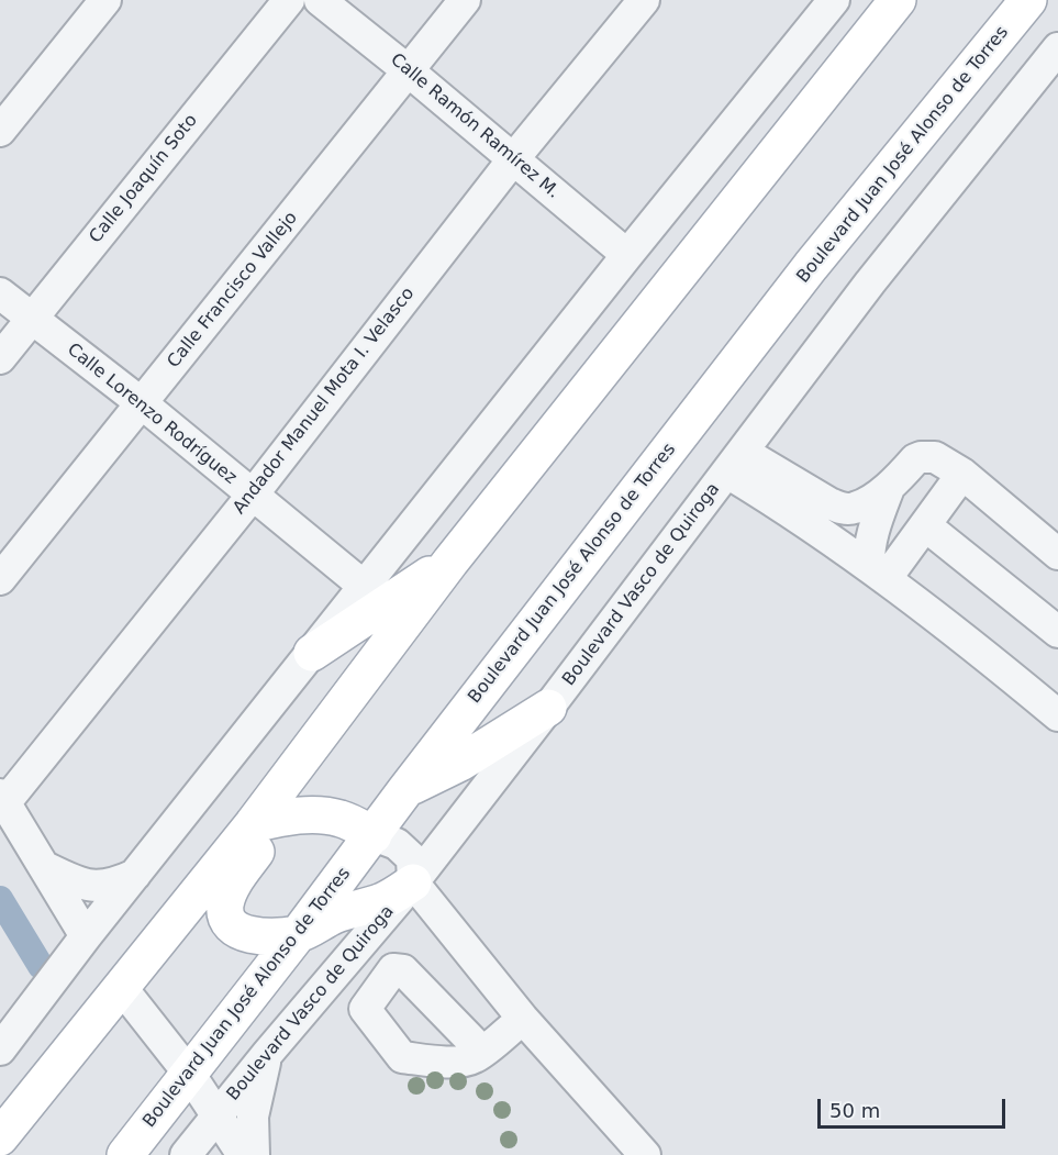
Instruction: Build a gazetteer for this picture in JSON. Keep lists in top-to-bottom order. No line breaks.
{"streets":{"main road":["Boulevard Juan José Alonso de Torres"],"street":["Calle Ramón Ramírez M.","Calle Joaquín Soto","Calle Francisco Vallejo","Andador Manuel Mota I. Velasco","Calle Lorenzo Rodríguez","Boulevard Vasco de Quiroga"]},"crossings":[["Calle Ramón Ramírez M.","Calle Francisco Vallejo"],["Calle Ramón Ramírez M.","Andador Manuel Mota I. Velasco"],["Boulevard Juan José Alonso de Torres","Boulevard Vasco de Quiroga"],["Calle Joaquín Soto","Calle Lorenzo Rodríguez"],["Calle Francisco Vallejo","Calle Lorenzo Rodríguez"],["Andador Manuel Mota I. Velasco","Calle Lorenzo Rodríguez"]],"scale_bar":"50 m"}
